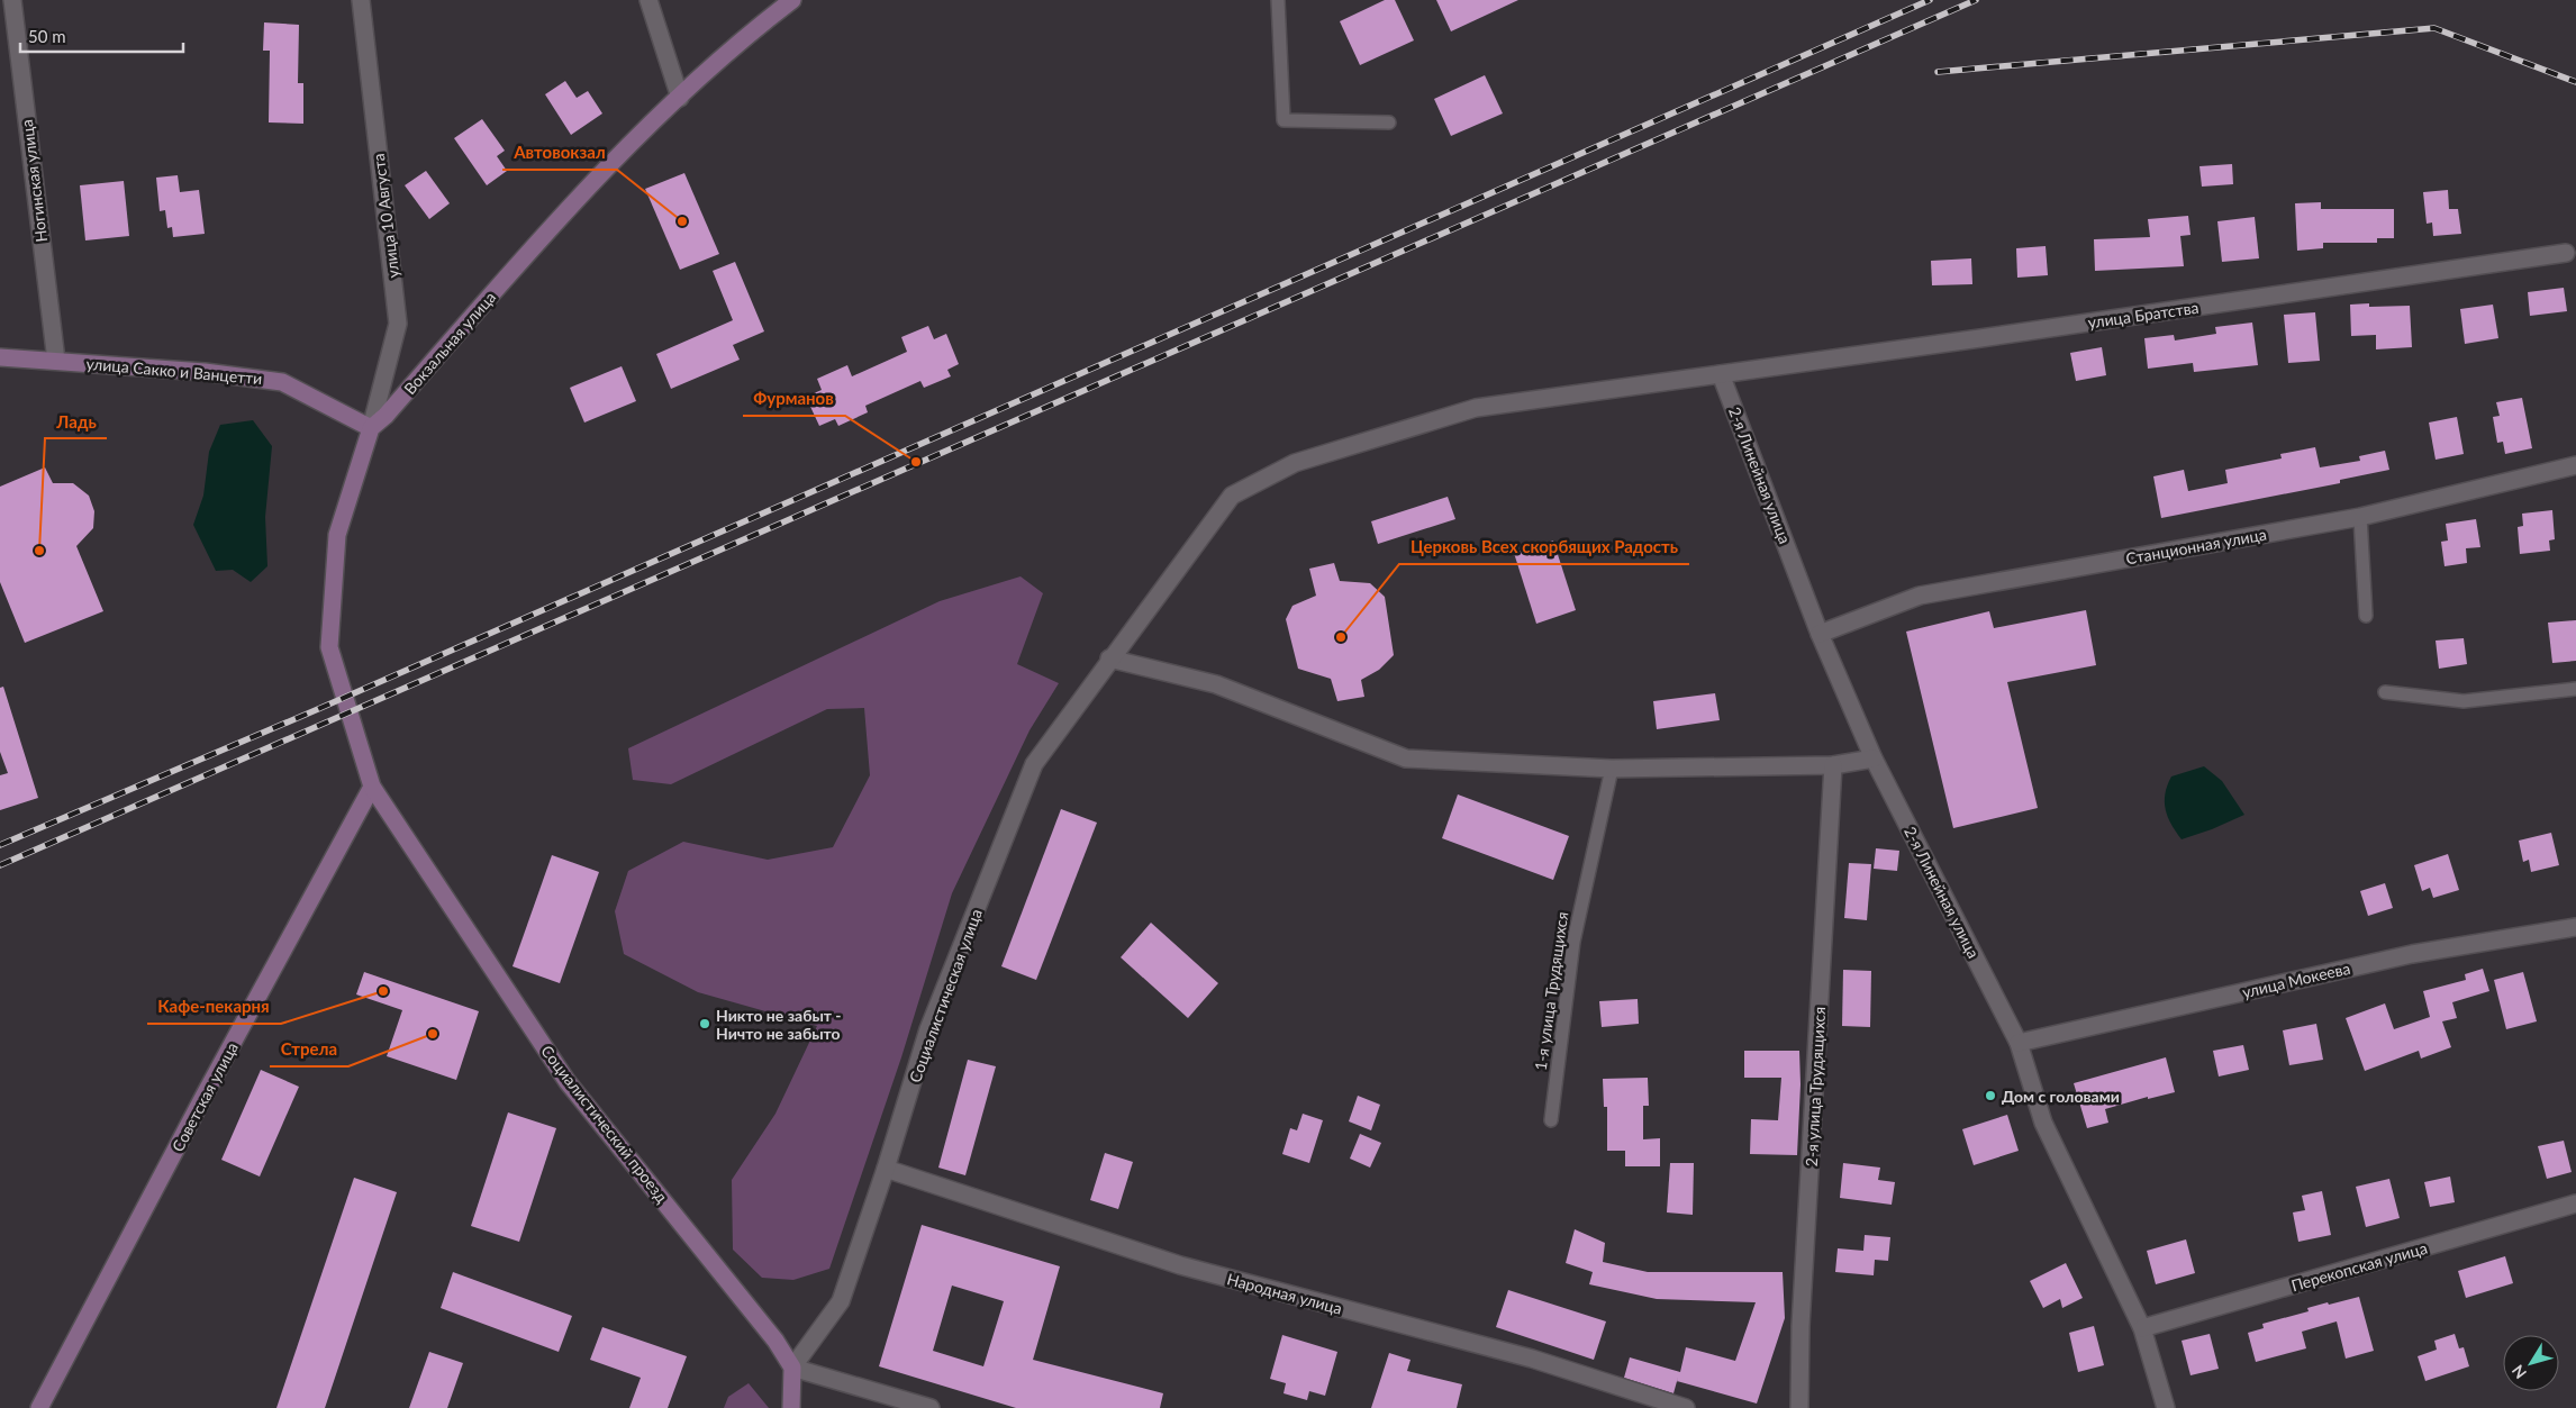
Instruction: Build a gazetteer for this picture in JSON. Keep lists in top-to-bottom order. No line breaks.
{"streets":{"main road":["Вокзальная улица","улица Сакко и Ванцетти","Советская улица","Социалистический проезд"],"street":["Ногинская улица","улица 10 Августа","улица Братства","2-я Линейная улица","Станционная улица","улица Мокеева","Социалистическая улица","2-я улица Трудящихся","Перекопская улица","Народная улица"],"lane":["1-я улица Трудящихся"]},"crossings":[["Ногинская улица","улица Сакко и Ванцетти"],["улица 10 Августа","Вокзальная улица"],["улица 10 Августа","улица Сакко и Ванцетти"],["улица Братства","2-я Линейная улица"],["улица Братства","Социалистическая улица"],["Вокзальная улица","улица Сакко и Ванцетти"],["Вокзальная улица","Советская улица"],["Вокзальная улица","Социалистический проезд"],["2-я Линейная улица","Станционная улица"],["2-я Линейная улица","улица Мокеева"],["2-я Линейная улица","Перекопская улица"],["Социалистическая улица","Социалистический проезд"],["Социалистическая улица","Народная улица"],["Советская улица","Социалистический проезд"]],"places":["Автовокзал","Фурманов","Ладь","Церковь Всех скорбящих Радость","Кафе-пекарня","Никто не забыт - Ничто не забыто","Стрела","Дом с головами"],"scale_bar":"50 m","north":"bottom left"}
